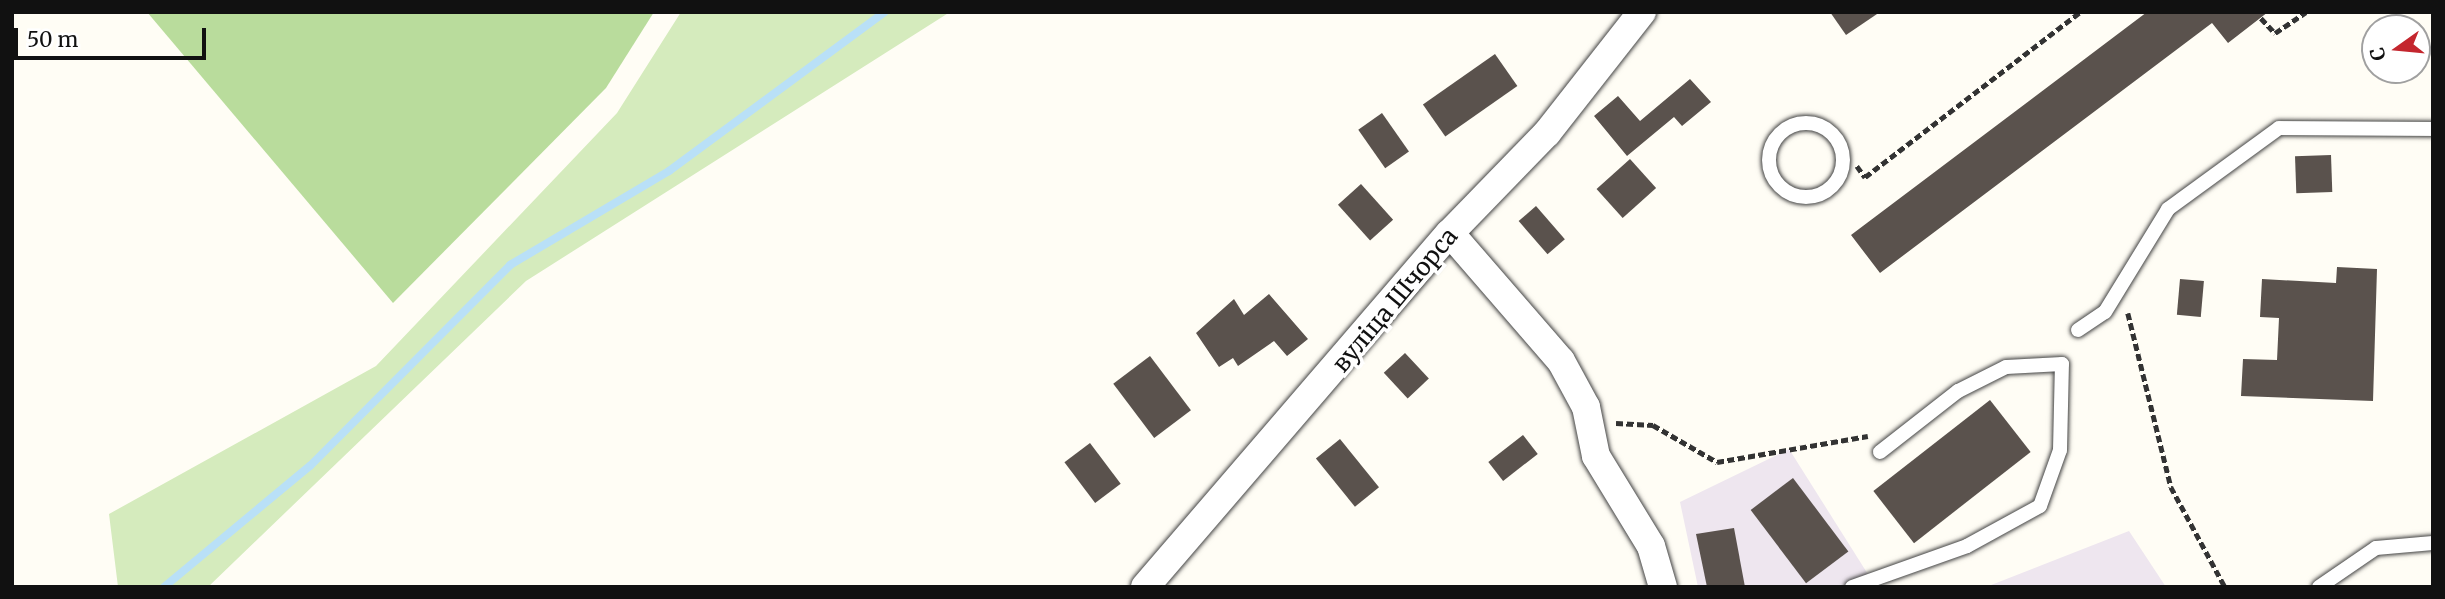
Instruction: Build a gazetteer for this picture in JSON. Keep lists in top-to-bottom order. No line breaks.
{"streets":{"street":["вуліца Шчорса"]},"scale_bar":"50 m","north":"left"}
